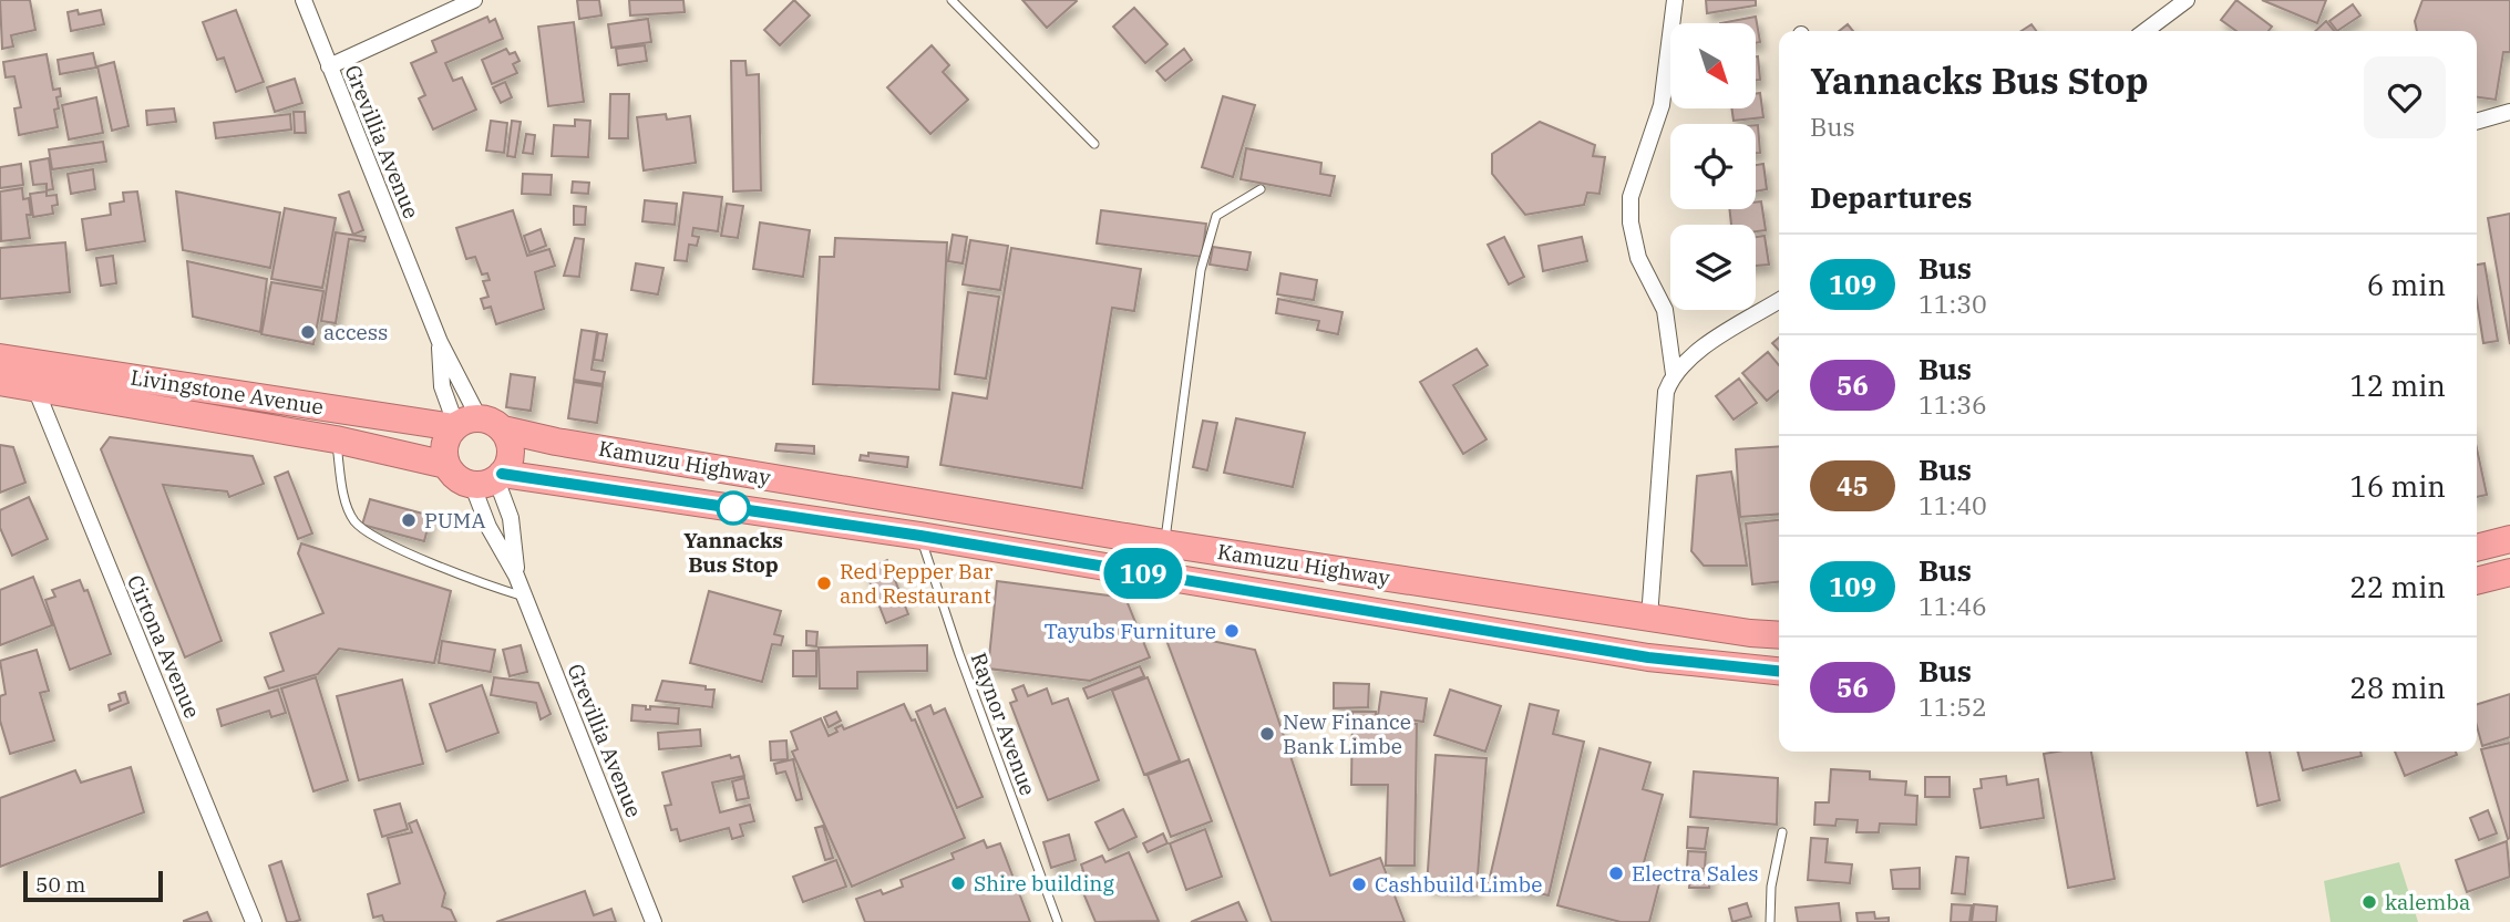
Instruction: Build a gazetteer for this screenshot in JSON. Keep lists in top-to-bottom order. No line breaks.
{"streets":{"highway":["Livingstone Avenue","Kamuzu Highway"],"street":["Grevillia Avenue","Cirtona Avenue"],"lane":["Raynor Avenue"]},"crossings":[["Grevillia Avenue","Livingstone Avenue"],["Grevillia Avenue","Kamuzu Highway"],["Livingstone Avenue","Kamuzu Highway"],["Livingstone Avenue","Cirtona Avenue"],["Kamuzu Highway","Raynor Avenue"]],"places":["access","Yannacks Bus Stop","PUMA","Red Pepper Bar and Restaurant","Tayubs Furniture","New Finance Bank Limbe","Electra Sales","Shire building","Cashbuild Limbe","kalemba"],"lines":["bus line 109"],"scale_bar":"50 m","north":"bottom right","page":{"on_map":"109","heading":[["Yannacks Bus Stop","Bus"],"Departures"],"list":[{"mark":"109","name":"Bus","note":"11:30","value":"6 min"},{"mark":"56","name":"Bus","note":"11:36","value":"12 min"},{"mark":"45","name":"Bus","note":"11:40","value":"16 min"},{"mark":"109","name":"Bus","note":"11:46","value":"22 min"},{"mark":"56","name":"Bus","note":"11:52","value":"28 min"}],"scale":"50 m"}}
